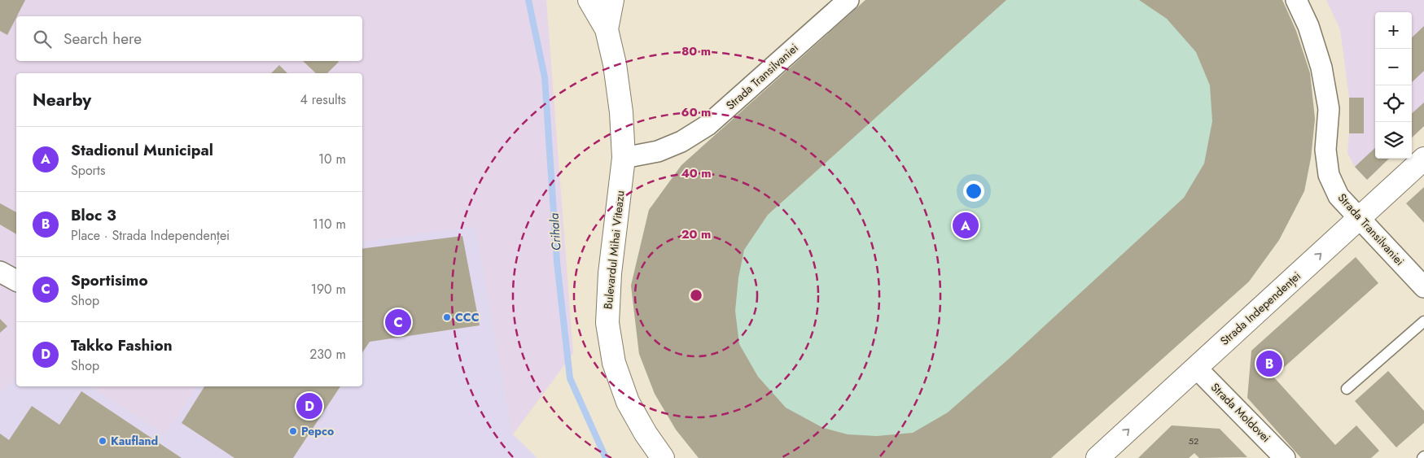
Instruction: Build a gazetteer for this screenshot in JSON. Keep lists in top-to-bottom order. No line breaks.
{"streets":{"main road":["Bulevardul Mihai Viteazu","Strada Independenței"],"street":["Strada Transilvaniei","Strada Moldovei"]},"crossings":[["Strada Transilvaniei","Bulevardul Mihai Viteazu"],["Strada Transilvaniei","Strada Independenței"],["Strada Independenței","Strada Moldovei"]],"one_way":["Strada Independenței"],"water":["Crihala"],"places":["CCC","Pepco","Kaufland"],"house_numbers":["52"],"page":{"map_buttons":["+","−"],"search":"Search here","heading":["Nearby","4 results"],"list":[{"mark":"A","name":"Stadionul Municipal","note":"Sports","value":"10 m"},{"mark":"B","name":"Bloc 3","note":"Place · Strada Independenței","value":"110 m"},{"mark":"C","name":"Sportisimo","note":"Shop","value":"190 m"},{"mark":"D","name":"Takko Fashion","note":"Shop","value":"230 m"}],"pins":["A","C","B","D"]},"rings":["80 m","60 m","40 m","20 m"]}
